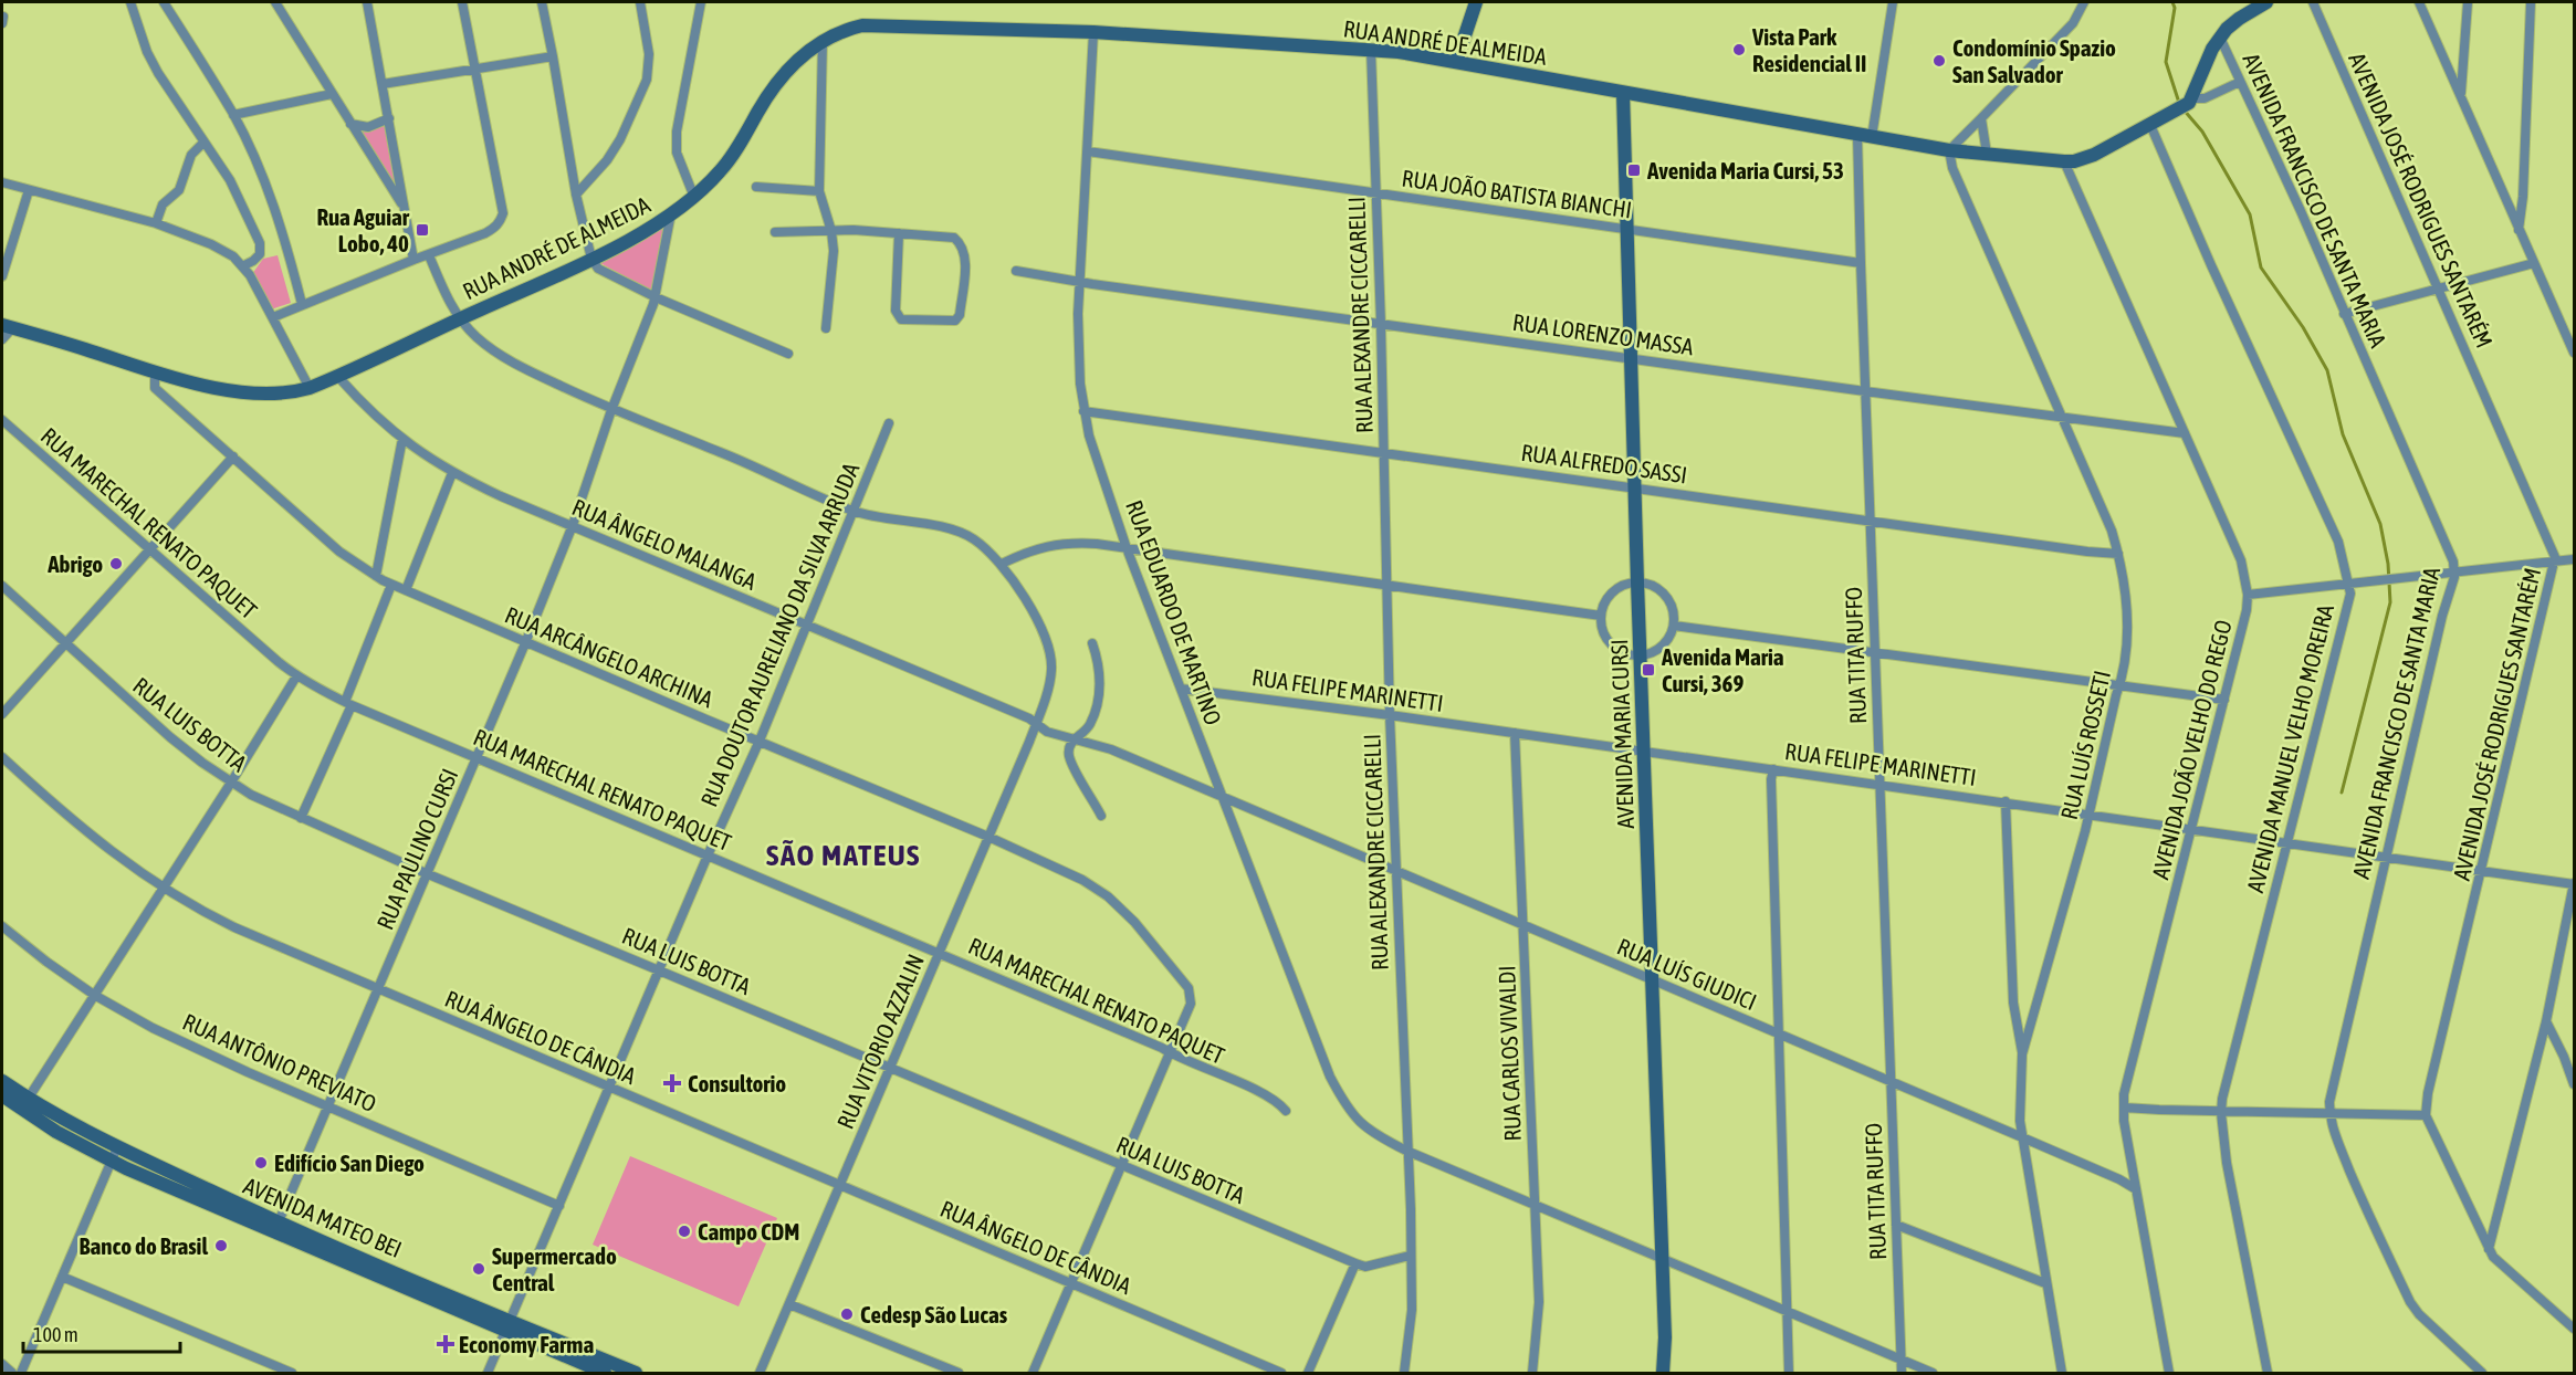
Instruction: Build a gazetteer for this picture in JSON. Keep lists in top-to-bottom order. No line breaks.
{"streets":{"main road":["RUA ANDRÉ DE ALMEIDA","AVENIDA MARIA CURSI","AVENIDA MATEO BEI"],"street":["RUA JOÃO BATISTA BIANCHI","AVENIDA FRANCISCO DE SANTA MARIA","AVENIDA JOSÉ RODRIGUES SANTARÉM","RUA ALEXANDRE CICCARELLI","RUA LORENZO MASSA","RUA ALFREDO SASSI","RUA MARECHAL RENATO PAQUET","RUA ÂNGELO MALANGA","RUA EDUARDO DE MARTINO","RUA DOUTOR AURELIANO DA SILVA ARRUDA","RUA TITA RUFFO","RUA ARCÂNGELO ARCHINA","RUA FELIPE MARINETTI","RUA LUIS BOTTA","RUA LUÍS ROSSETI","AVENIDA MANUEL VELHO MOREIRA","AVENIDA JOÃO VELHO DO REGO","RUA PAULINO CURSI","RUA LUÍS GIUDICI","RUA ÂNGELO DE CÂNDIA","RUA VITORIO AZZALIN","RUA CARLOS VIVALDI","RUA ANTÔNIO PREVIATO"]},"crossings":[["RUA ANDRÉ DE ALMEIDA","RUA ALEXANDRE CICCARELLI"],["RUA ANDRÉ DE ALMEIDA","RUA ÂNGELO MALANGA"],["RUA ANDRÉ DE ALMEIDA","RUA EDUARDO DE MARTINO"],["RUA ANDRÉ DE ALMEIDA","RUA TITA RUFFO"],["RUA ANDRÉ DE ALMEIDA","RUA ARCÂNGELO ARCHINA"],["RUA ANDRÉ DE ALMEIDA","AVENIDA MARIA CURSI"],["RUA ANDRÉ DE ALMEIDA","RUA LUÍS ROSSETI"],["RUA ANDRÉ DE ALMEIDA","AVENIDA MANUEL VELHO MOREIRA"],["RUA ANDRÉ DE ALMEIDA","AVENIDA JOÃO VELHO DO REGO"],["RUA ANDRÉ DE ALMEIDA","RUA PAULINO CURSI"],["RUA ANDRÉ DE ALMEIDA","RUA VITORIO AZZALIN"],["RUA JOÃO BATISTA BIANCHI","RUA ALEXANDRE CICCARELLI"],["RUA JOÃO BATISTA BIANCHI","RUA EDUARDO DE MARTINO"],["RUA JOÃO BATISTA BIANCHI","RUA TITA RUFFO"],["RUA JOÃO BATISTA BIANCHI","AVENIDA MARIA CURSI"],["AVENIDA FRANCISCO DE SANTA MARIA","RUA FELIPE MARINETTI"],["AVENIDA JOSÉ RODRIGUES SANTARÉM","RUA FELIPE MARINETTI"],["RUA ALEXANDRE CICCARELLI","RUA LORENZO MASSA"],["RUA ALEXANDRE CICCARELLI","RUA ALFREDO SASSI"],["RUA ALEXANDRE CICCARELLI","RUA EDUARDO DE MARTINO"],["RUA ALEXANDRE CICCARELLI","RUA FELIPE MARINETTI"],["RUA ALEXANDRE CICCARELLI","RUA LUIS BOTTA"],["RUA ALEXANDRE CICCARELLI","RUA LUÍS GIUDICI"],["RUA LORENZO MASSA","RUA EDUARDO DE MARTINO"],["RUA LORENZO MASSA","RUA TITA RUFFO"],["RUA LORENZO MASSA","AVENIDA MARIA CURSI"],["RUA LORENZO MASSA","RUA LUÍS ROSSETI"],["RUA LORENZO MASSA","AVENIDA JOÃO VELHO DO REGO"],["RUA ALFREDO SASSI","RUA EDUARDO DE MARTINO"],["RUA ALFREDO SASSI","RUA TITA RUFFO"],["RUA ALFREDO SASSI","AVENIDA MARIA CURSI"],["RUA ALFREDO SASSI","RUA LUÍS ROSSETI"],["RUA MARECHAL RENATO PAQUET","RUA DOUTOR AURELIANO DA SILVA ARRUDA"],["RUA MARECHAL RENATO PAQUET","RUA ARCÂNGELO ARCHINA"],["RUA MARECHAL RENATO PAQUET","RUA PAULINO CURSI"],["RUA MARECHAL RENATO PAQUET","RUA VITORIO AZZALIN"],["RUA ÂNGELO MALANGA","RUA EDUARDO DE MARTINO"],["RUA ÂNGELO MALANGA","RUA DOUTOR AURELIANO DA SILVA ARRUDA"],["RUA ÂNGELO MALANGA","RUA PAULINO CURSI"],["RUA ÂNGELO MALANGA","RUA LUÍS GIUDICI"],["RUA ÂNGELO MALANGA","RUA VITORIO AZZALIN"],["RUA EDUARDO DE MARTINO","RUA TITA RUFFO"],["RUA EDUARDO DE MARTINO","RUA FELIPE MARINETTI"],["RUA EDUARDO DE MARTINO","AVENIDA MARIA CURSI"],["RUA EDUARDO DE MARTINO","RUA LUÍS GIUDICI"],["RUA EDUARDO DE MARTINO","RUA CARLOS VIVALDI"],["RUA DOUTOR AURELIANO DA SILVA ARRUDA","RUA ARCÂNGELO ARCHINA"],["RUA DOUTOR AURELIANO DA SILVA ARRUDA","RUA LUIS BOTTA"],["RUA DOUTOR AURELIANO DA SILVA ARRUDA","RUA ÂNGELO DE CÂNDIA"],["RUA DOUTOR AURELIANO DA SILVA ARRUDA","RUA VITORIO AZZALIN"],["RUA DOUTOR AURELIANO DA SILVA ARRUDA","RUA ANTÔNIO PREVIATO"],["RUA DOUTOR AURELIANO DA SILVA ARRUDA","AVENIDA MATEO BEI"],["RUA TITA RUFFO","RUA FELIPE MARINETTI"],["RUA TITA RUFFO","RUA LUÍS GIUDICI"],["RUA ARCÂNGELO ARCHINA","RUA PAULINO CURSI"],["RUA ARCÂNGELO ARCHINA","RUA VITORIO AZZALIN"],["RUA FELIPE MARINETTI","AVENIDA MARIA CURSI"],["RUA FELIPE MARINETTI","RUA LUÍS ROSSETI"],["RUA FELIPE MARINETTI","AVENIDA MANUEL VELHO MOREIRA"],["RUA FELIPE MARINETTI","AVENIDA JOÃO VELHO DO REGO"],["RUA FELIPE MARINETTI","RUA CARLOS VIVALDI"],["RUA LUIS BOTTA","RUA PAULINO CURSI"],["RUA LUIS BOTTA","RUA VITORIO AZZALIN"],["AVENIDA MARIA CURSI","RUA LUÍS GIUDICI"],["RUA LUÍS ROSSETI","RUA LUÍS GIUDICI"],["AVENIDA JOÃO VELHO DO REGO","RUA LUÍS GIUDICI"],["RUA PAULINO CURSI","RUA ÂNGELO DE CÂNDIA"],["RUA PAULINO CURSI","RUA VITORIO AZZALIN"],["RUA PAULINO CURSI","RUA ANTÔNIO PREVIATO"],["RUA PAULINO CURSI","AVENIDA MATEO BEI"],["RUA LUÍS GIUDICI","RUA CARLOS VIVALDI"],["RUA ÂNGELO DE CÂNDIA","RUA VITORIO AZZALIN"]],"districts":["SÃO MATEUS"],"places":{"other":["Vista Park Residencial II","Condomínio Spazio San Salvador","Abrigo","Edifício San Diego","Campo CDM","Banco do Brasil","Supermercado Central","Cedesp São Lucas"],"transit":["Avenida Maria Cursi, 53","Rua Aguiar Lobo, 40","Avenida Maria Cursi, 369"],"health":["Consultorio","Economy Farma"]},"scale_bar":"100 m"}
